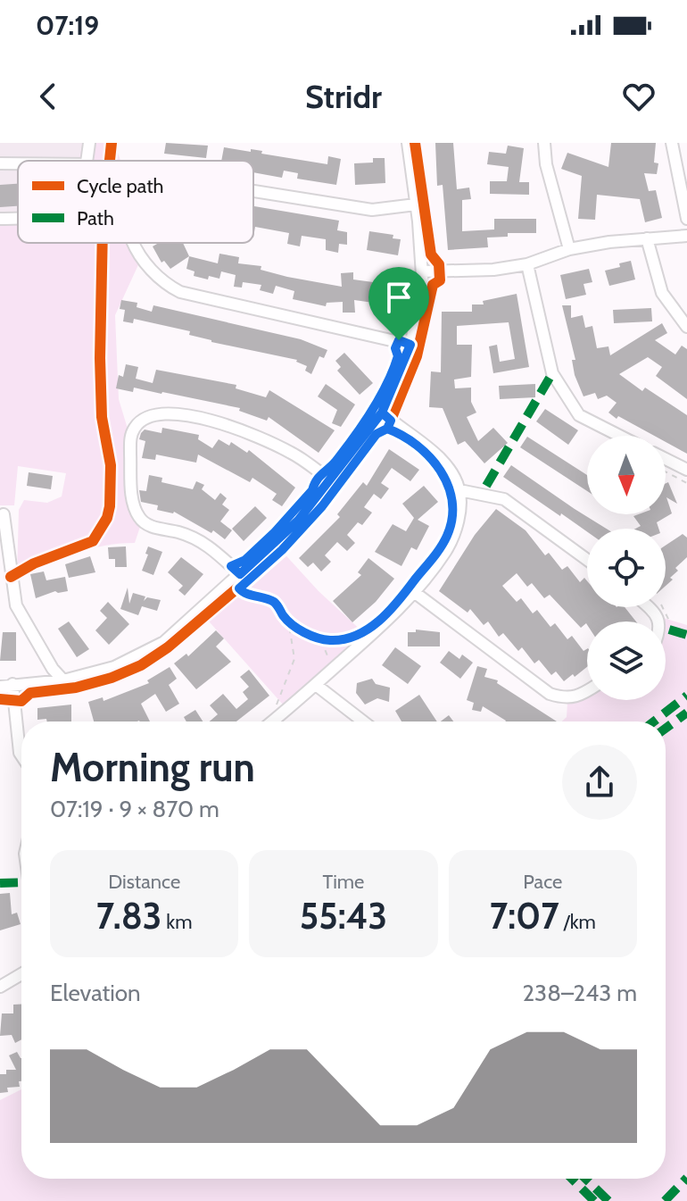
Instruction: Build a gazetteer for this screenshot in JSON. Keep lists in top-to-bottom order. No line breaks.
{"legend":["Cycle path","Path"],"north":"bottom","page":{"status":"07:19","header":"Stridr","heading":["Morning run","07:19 · 9 × 870 m"],"stats":[["Distance","7.83 km"],["Time","55:43"],["Pace","7:07 /km"]],"chart":["Elevation","238–243 m"]}}
